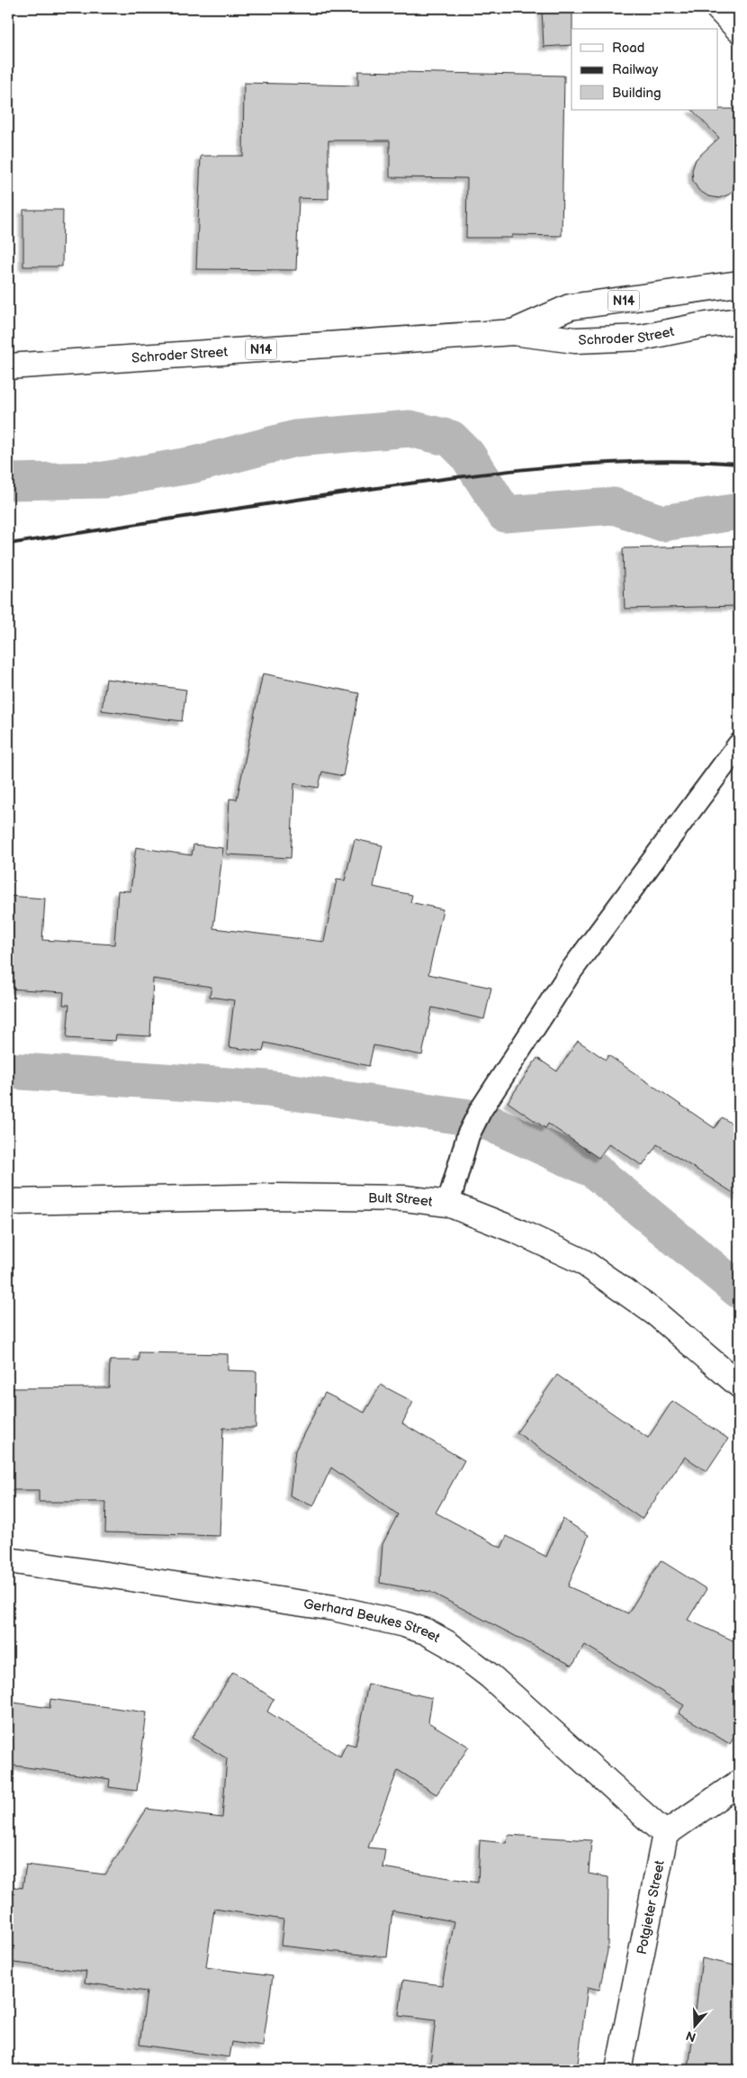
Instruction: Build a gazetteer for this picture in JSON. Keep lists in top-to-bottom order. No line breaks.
{"streets":{"main road":["N14","Schroder Street","Bult Street","Gerhard Beukes Street","Potgieter Street"]},"crossings":[["Gerhard Beukes Street","Potgieter Street"]],"legend":["Road","Railway","Building"],"north":"bottom"}
